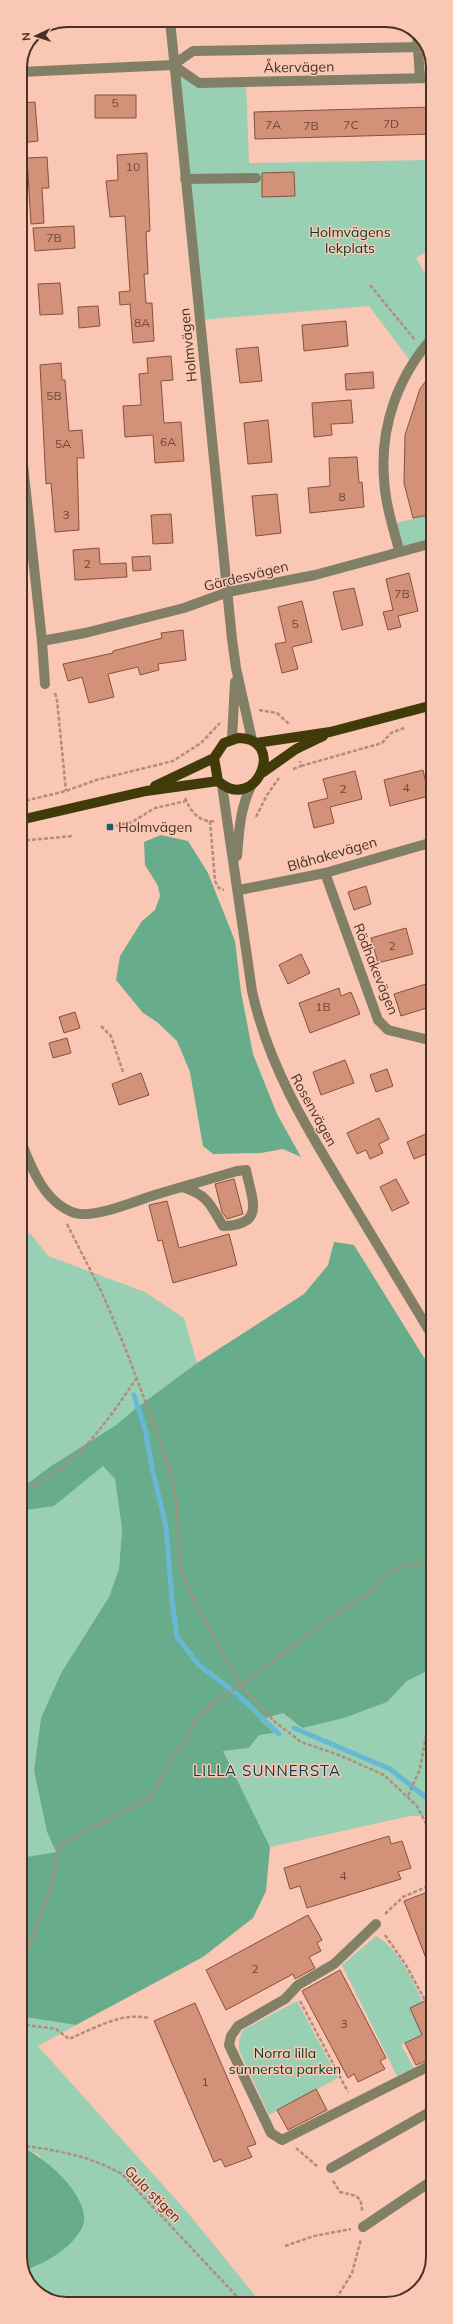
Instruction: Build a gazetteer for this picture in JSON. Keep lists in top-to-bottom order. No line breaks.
{"streets":{"street":["Åkervägen","Holmvägen","Gärdesvägen","Blåhakevägen","Rödhakevägen","Rosenvägen"],"path":["Gula stigen"]},"crossings":[["Åkervägen","Holmvägen"],["Holmvägen","Gärdesvägen"],["Holmvägen","Rosenvägen"],["Blåhakevägen","Rödhakevägen"],["Blåhakevägen","Rosenvägen"]],"districts":["LILLA SUNNERSTA"],"parks":["Holmvägens lekplats","Norra lilla sunnersta parken"],"places":{"transit":["Holmvägen"]},"house_numbers":["5","7D","7A","7C","7B","10","7B","8A","5B","6A","5A","8","3","2","7B","5","4","2","2","1B","4","2","3","1"],"north":"left"}
